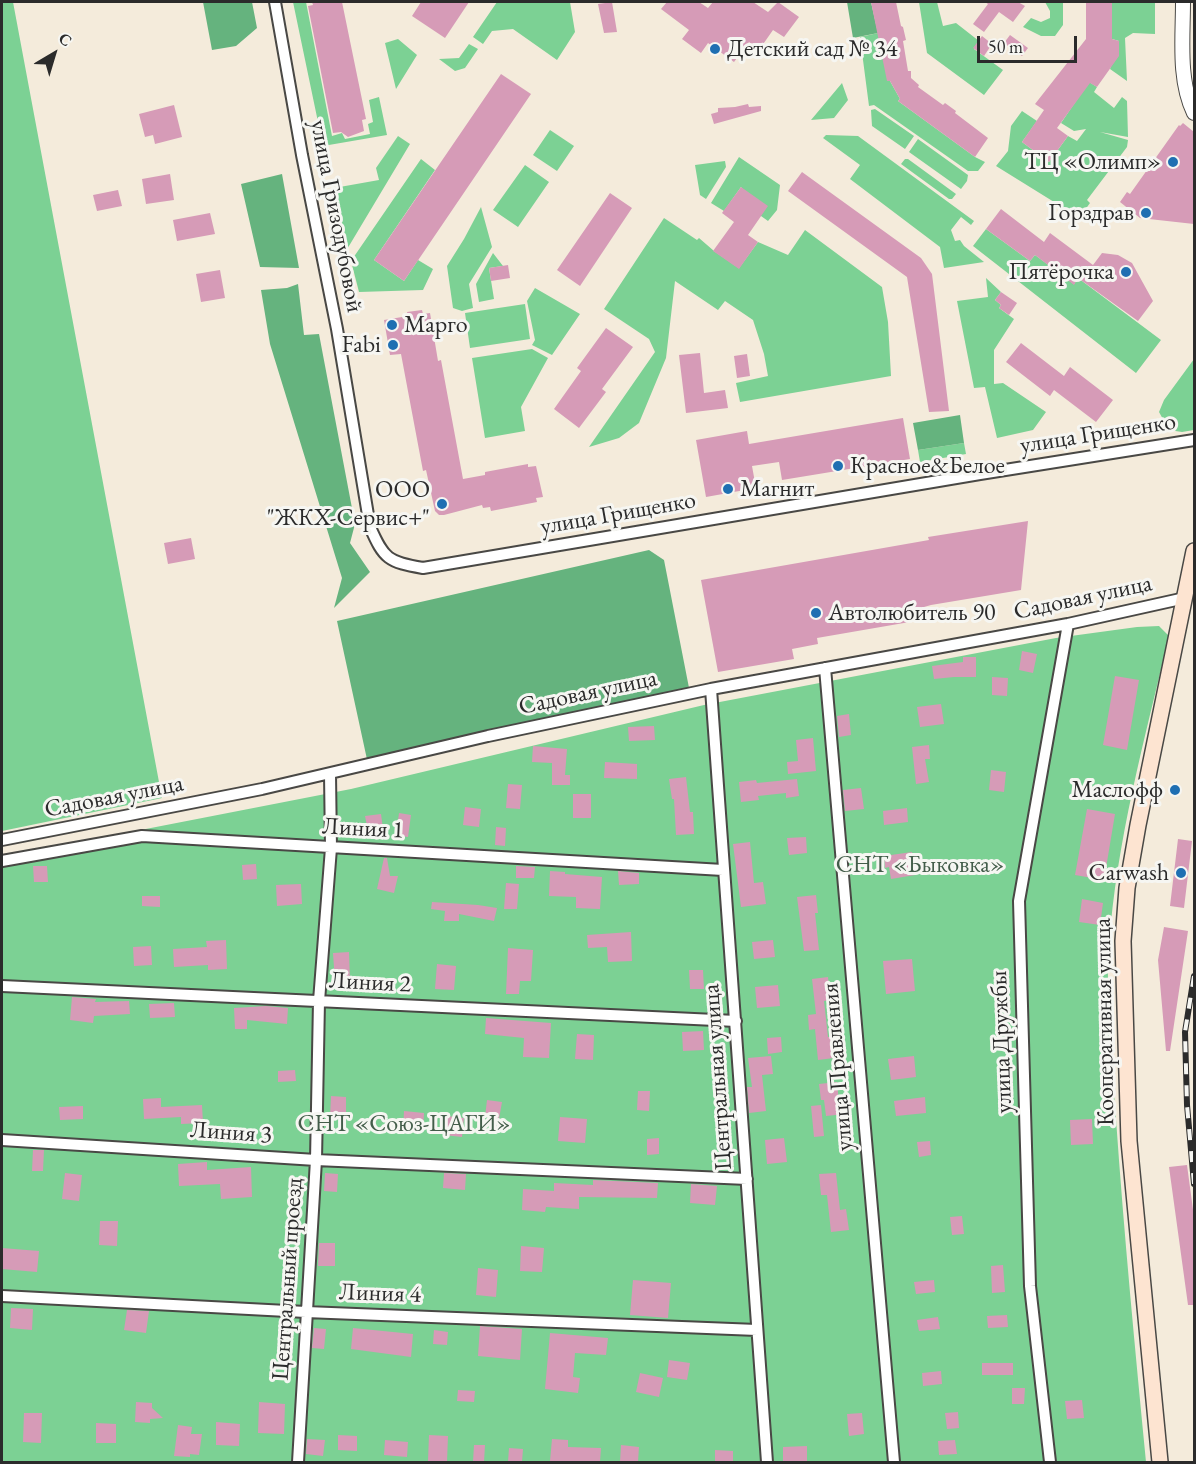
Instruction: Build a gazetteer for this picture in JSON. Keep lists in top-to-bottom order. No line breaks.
{"streets":{"main road":["Кооперативная улица"],"street":["улица Гризодубовой","улица Грищенко","Садовая улица","Линия 1","Линия 2","улица Дружбы","улица Правления","Центральная улица","Линия 3","Центральный проезд","Линия 4"]},"crossings":[["улица Гризодубовой","улица Грищенко"],["Садовая улица","Кооперативная улица"],["Садовая улица","улица Дружбы"],["Садовая улица","улица Правления"],["Садовая улица","Центральная улица"],["Садовая улица","Центральный проезд"],["Линия 1","Центральная улица"],["Линия 1","Центральный проезд"],["Линия 2","Центральная улица"],["Линия 2","Центральный проезд"],["Центральная улица","Линия 3"],["Центральная улица","Линия 4"],["Линия 3","Центральный проезд"],["Центральный проезд","Линия 4"]],"parks":["СНТ «Быковка»","СНТ «Союз-ЦАГИ»"],"places":["Детский сад № 34","ТЦ «Олимп»","Горздрав","Пятёрочка","Марго","Fabi","Красное&Белое","Магнит","ООО \"ЖКХ-Сервис+\"","Автолюбитель 90","Маслофф","Carwash"],"scale_bar":"50 m","north":"top right"}
